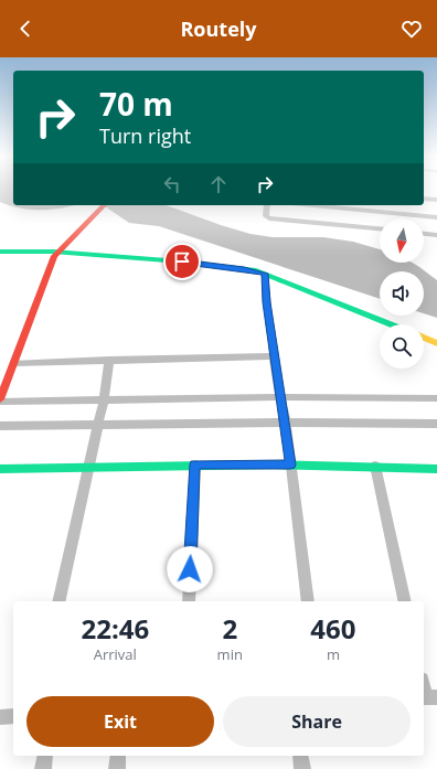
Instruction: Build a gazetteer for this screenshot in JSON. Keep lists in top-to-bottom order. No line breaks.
{"north":"bottom","page":{"header":"Routely","turn":["70 m","Turn right"],"eta":["22:46","Arrival","2","min","460","m"],"buttons":["Exit","Share"]}}
